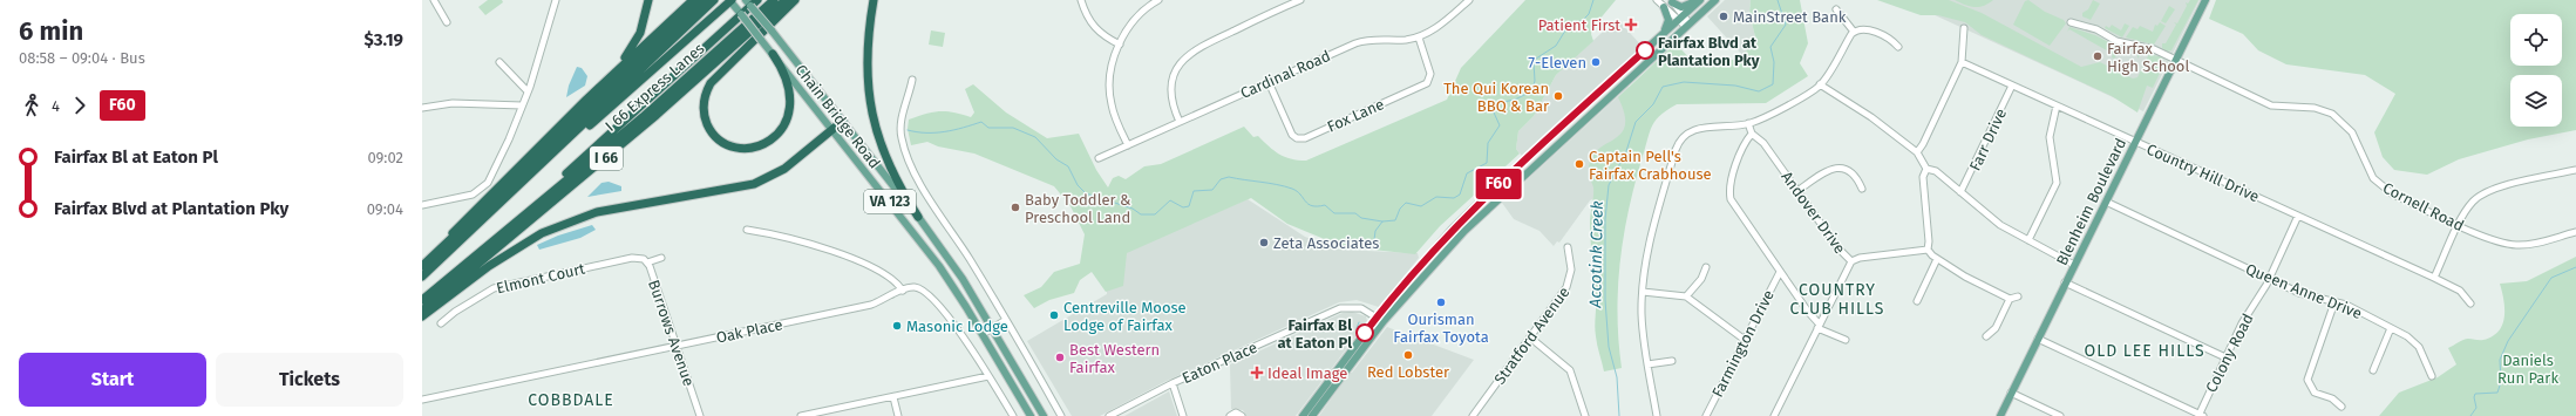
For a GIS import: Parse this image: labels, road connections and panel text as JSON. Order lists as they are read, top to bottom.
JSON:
{
  "streets": {
    "highway": ["I 66 Express Lanes", "I 66"],
    "main road": ["Chain Bridge Road", "VA 123", "Blenheim Boulevard"],
    "street": [
      "Cardinal Road",
      "Fox Lane",
      "Farr Drive",
      "Country Hill Drive",
      "Cornell Road",
      "Andover Drive",
      "Elmont Court",
      "Queen Anne Drive",
      "Oak Place",
      "Burrows Avenue",
      "Stratford Avenue",
      "Farmington Drive",
      "Colony Road",
      "Eaton Place"
    ]
  },
  "crossings": [
    ["Cardinal Road", "Fox Lane"],
    ["Farr Drive", "Country Hill Drive"],
    ["Country Hill Drive", "Blenheim Boulevard"],
    ["Country Hill Drive", "Colony Road"],
    ["Blenheim Boulevard", "Cornell Road"],
    ["Blenheim Boulevard", "Queen Anne Drive"],
    ["Elmont Court", "Burrows Avenue"],
    ["Queen Anne Drive", "Colony Road"],
    ["Oak Place", "Burrows Avenue"]
  ],
  "districts": ["COUNTRY CLUB HILLS", "OLD LEE HILLS", "COBBDALE"],
  "water": ["Accotink Creek"],
  "parks": ["Daniels Run Park"],
  "places": {
    "other": [
      "MainStreet Bank",
      "Fairfax Blvd at Plantation Pky",
      "Fairfax High School",
      "7-Eleven",
      "The Qui Korean BBQ & Bar",
      "Captain Pell's Fairfax Crabhouse",
      "Baby Toddler & Preschool Land",
      "Zeta Associates",
      "Ourisman Fairfax Toyota",
      "Centreville Moose Lodge of Fairfax",
      "Masonic Lodge",
      "Fairfax Bl at Eaton Pl",
      "Red Lobster",
      "Best Western Fairfax"
    ],
    "health": ["Patient First", "Ideal Image"]
  },
  "lines": ["bus line F60"],
  "page": {
    "heading": ["6 min", "08:58 – 09:04 · Bus", "$3.19"],
    "on_map": "F60",
    "legs": ["4", "F60"],
    "list": [
      {
        "name": "Fairfax Bl at Eaton Pl",
        "value": "09:02"
      },
      {
        "name": "Fairfax Blvd at Plantation Pky",
        "value": "09:04"
      }
    ],
    "buttons": ["Start", "Tickets"]
  }
}
